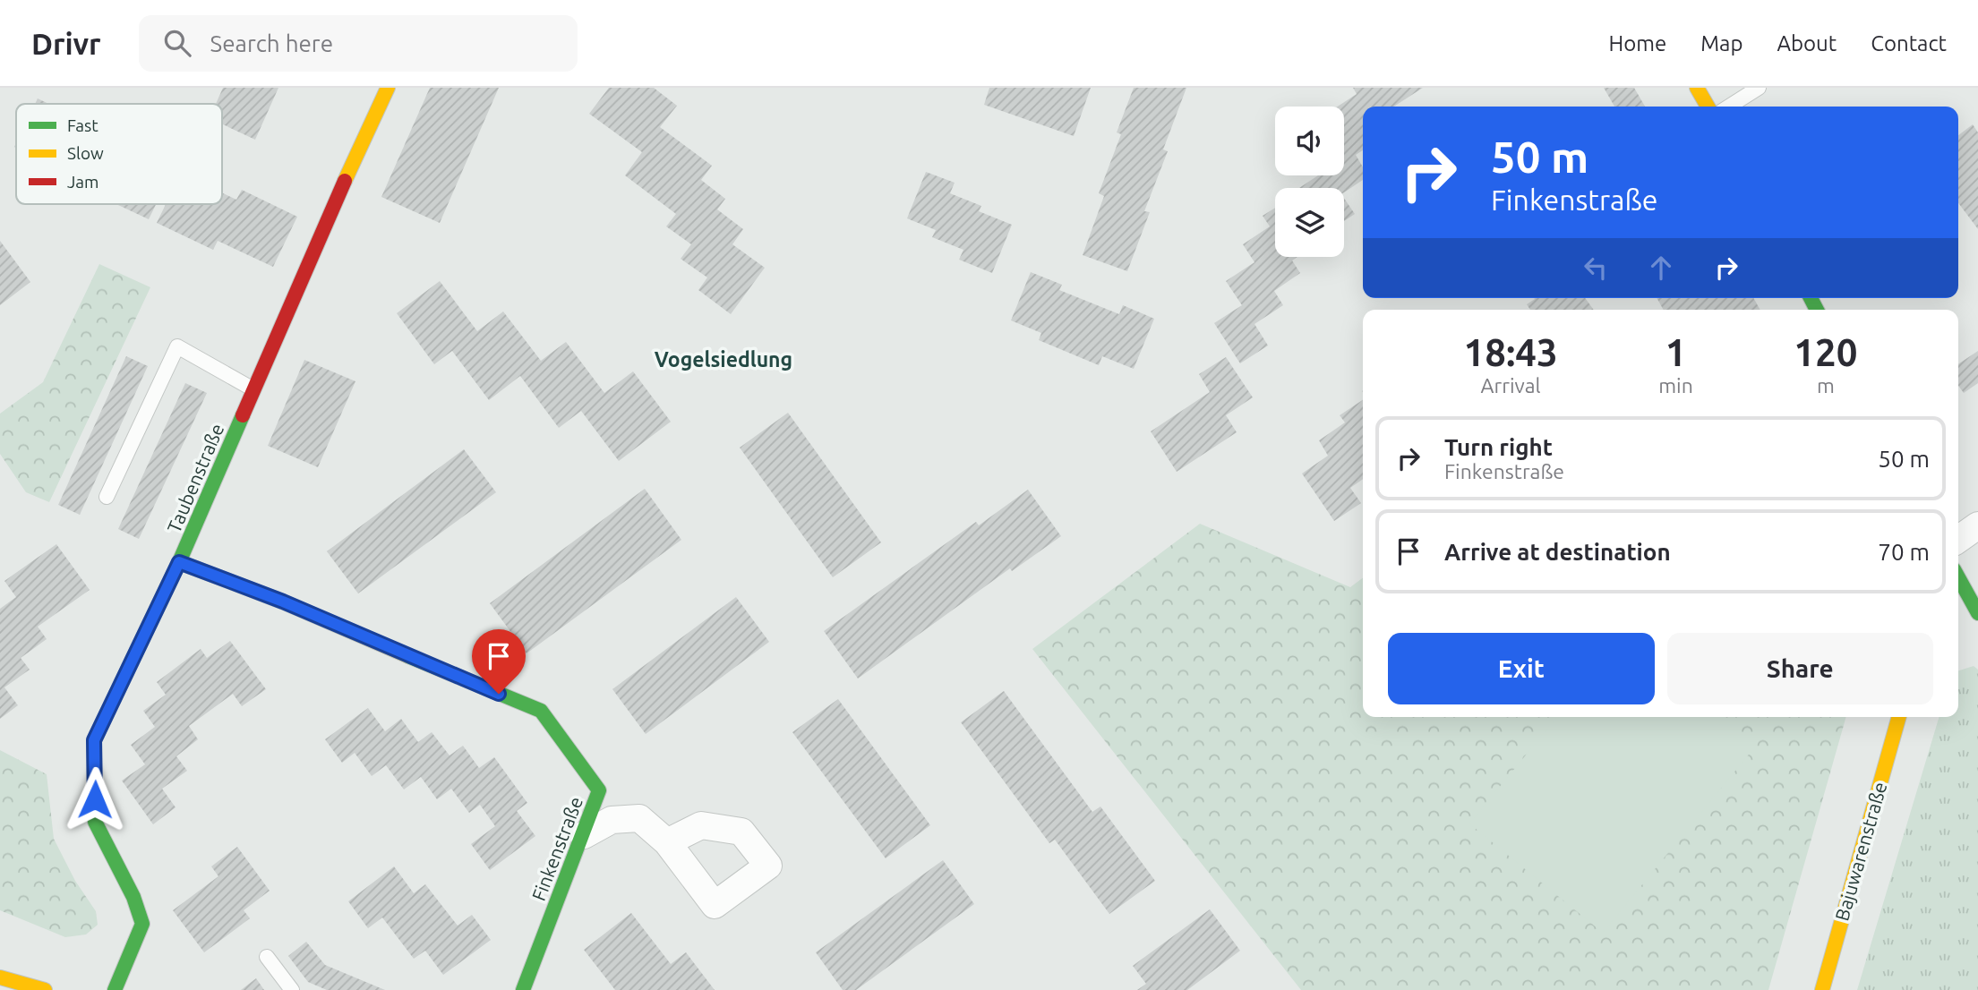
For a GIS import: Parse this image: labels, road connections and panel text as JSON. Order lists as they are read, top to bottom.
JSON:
{
  "streets": {
    "street": ["Taubenstraße", "Finkenstraße", "Bajuwarenstraße"]
  },
  "crossings": [
    ["Taubenstraße", "Finkenstraße"]
  ],
  "districts": ["Vogelsiedlung"],
  "legend": ["Fast", "Slow", "Jam"],
  "page": {
    "header": "Drivr",
    "search": "Search here",
    "nav": [
      "Home",
      "Map",
      "About",
      "Contact"
    ],
    "turn": ["50 m", "Finkenstraße"],
    "eta": [
      "18:43",
      "Arrival",
      "1",
      "min",
      "120",
      "m"
    ],
    "list": [
      {
        "name": "Turn right",
        "note": "Finkenstraße",
        "value": "50 m"
      },
      {
        "name": "Arrive at destination",
        "value": "70 m"
      }
    ],
    "buttons": ["Exit", "Share"]
  }
}
